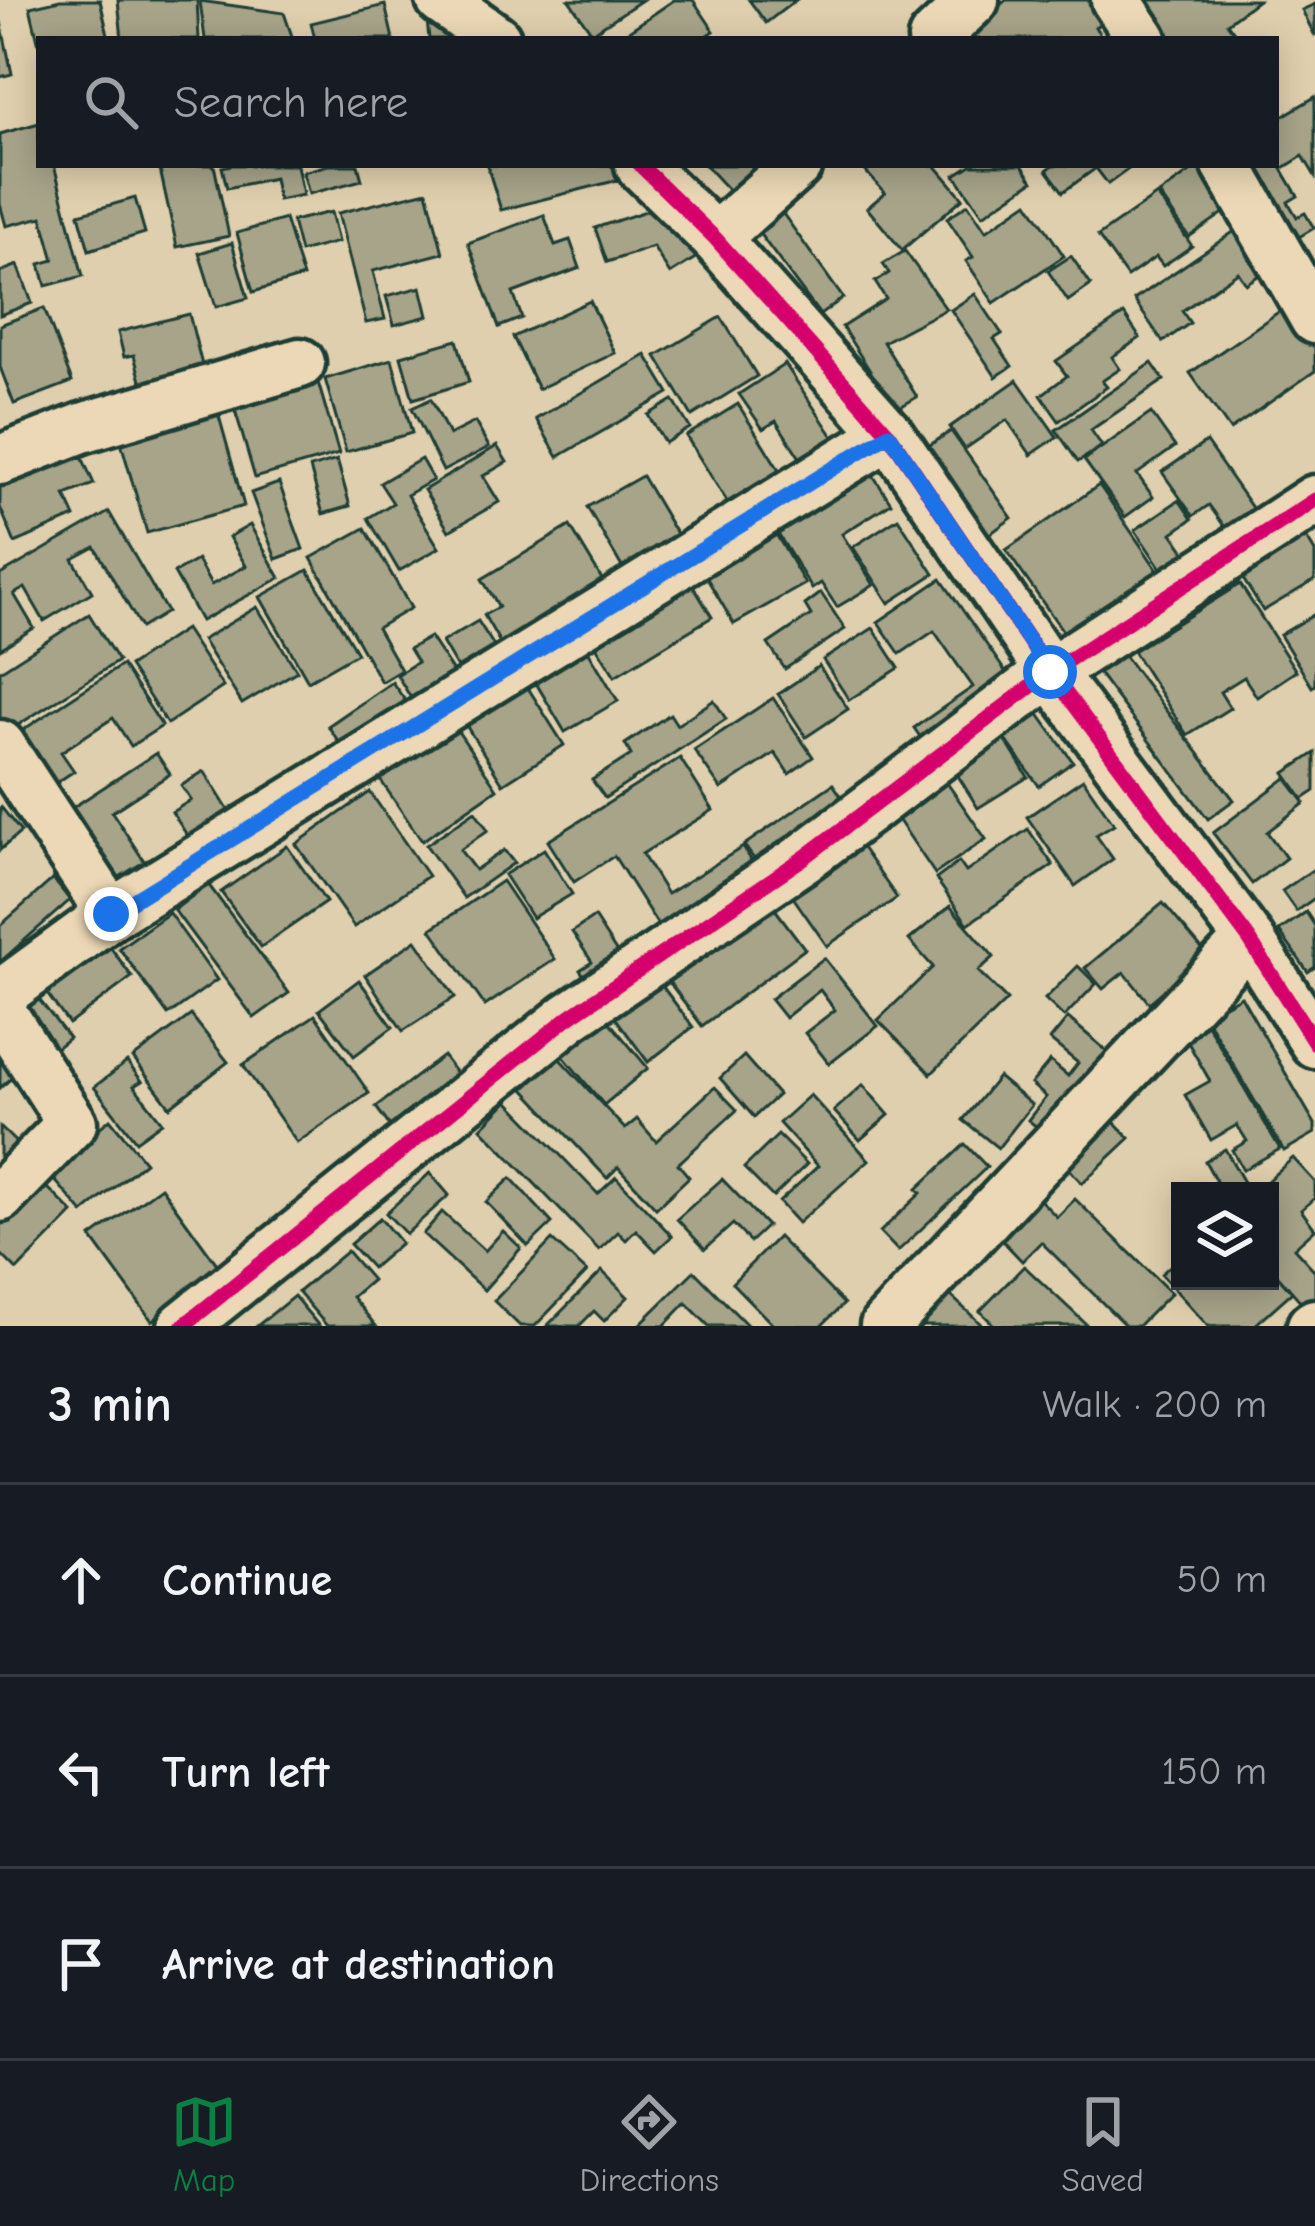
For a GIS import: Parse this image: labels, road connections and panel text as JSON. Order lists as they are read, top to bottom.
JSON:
{
  "page": {
    "search": "Search here",
    "heading": ["3 min", "Walk · 200 m"],
    "list": [
      ["Continue", "50 m"],
      ["Turn left", "150 m"],
      "Arrive at destination"
    ],
    "nav": ["Map", "Directions", "Saved"]
  }
}
